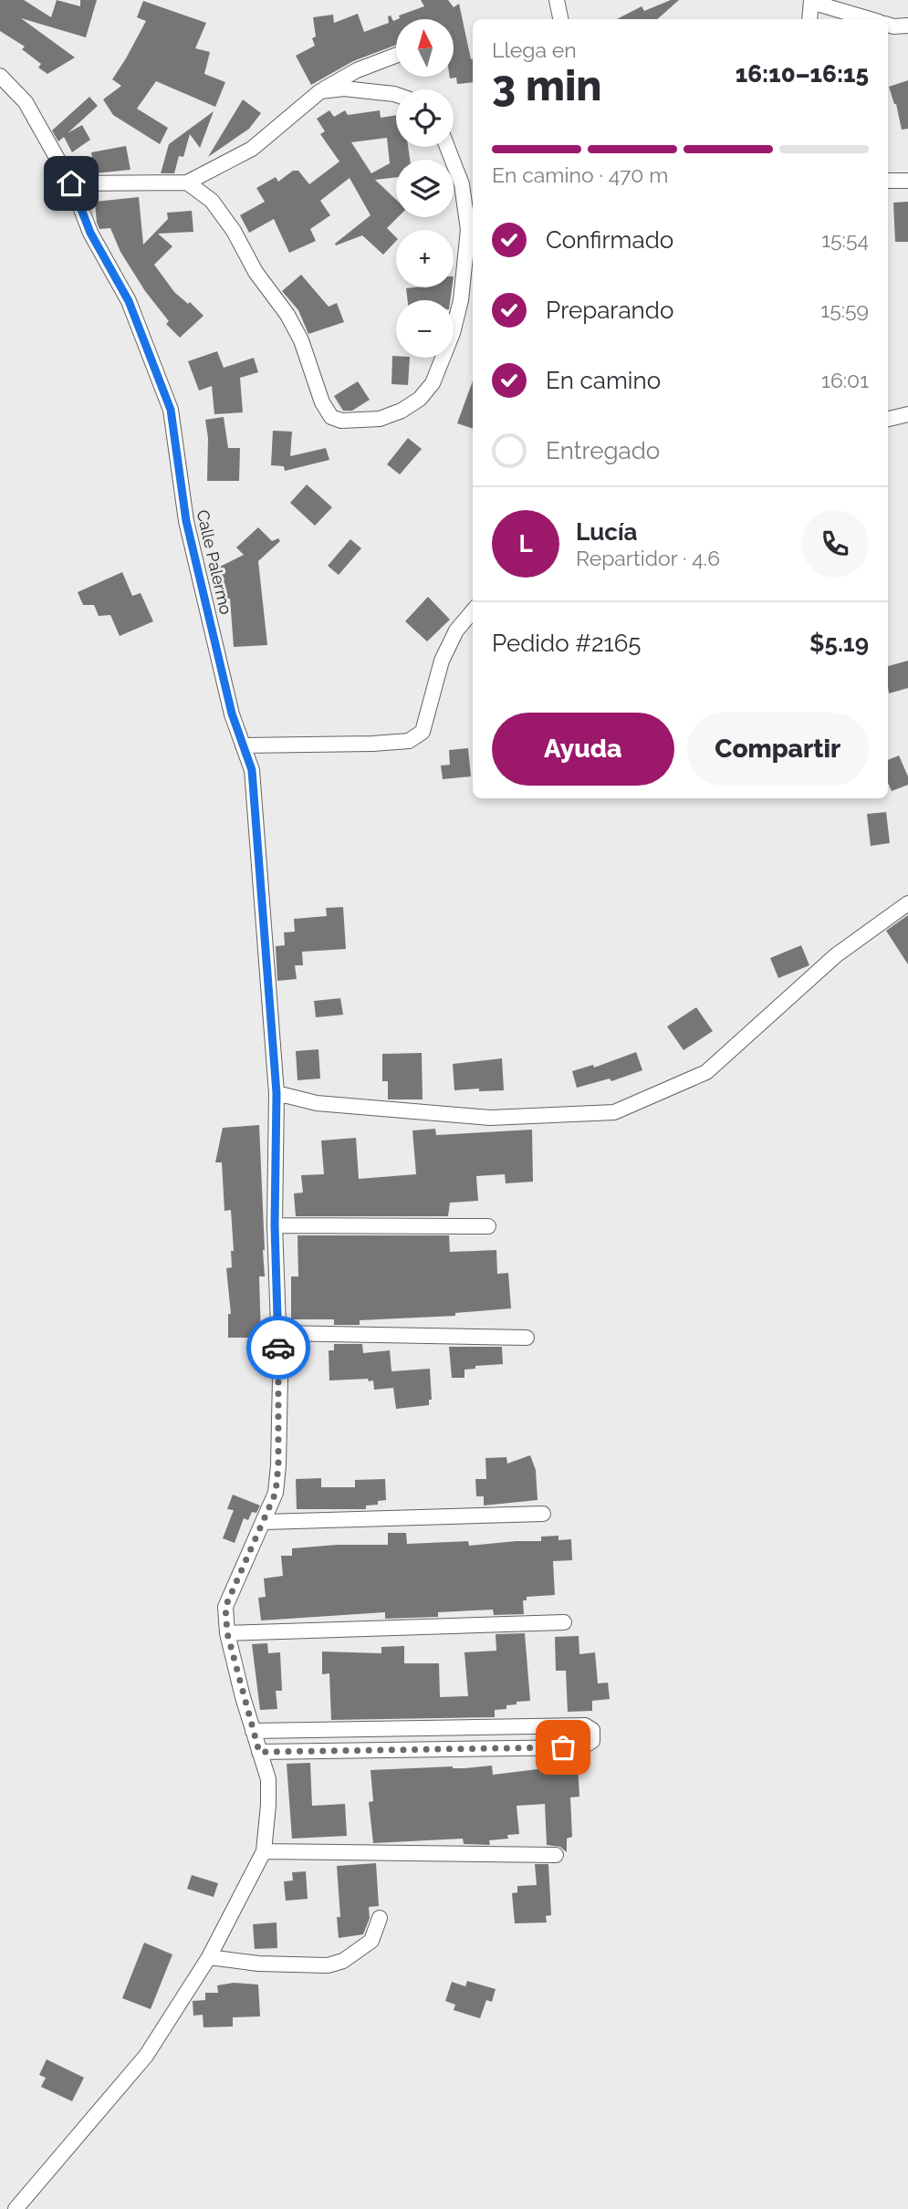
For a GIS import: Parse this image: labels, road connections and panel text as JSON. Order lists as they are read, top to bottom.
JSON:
{
  "streets": {
    "street": ["Calle Palermo"]
  },
  "north": "top",
  "page": {
    "map_buttons": ["+", "−"],
    "heading": ["3 min", "Llega en", "16:10–16:15"],
    "panel": [
      "Lucía",
      "Repartidor · 4.6",
      "Pedido #2165",
      "$5.19"
    ],
    "bar": "En camino · 470 m",
    "list": [
      ["Confirmado", "15:54"],
      ["Preparando", "15:59"],
      ["En camino", "16:01"],
      "Entregado"
    ],
    "round": "L",
    "buttons": ["Ayuda", "Compartir"]
  }
}
